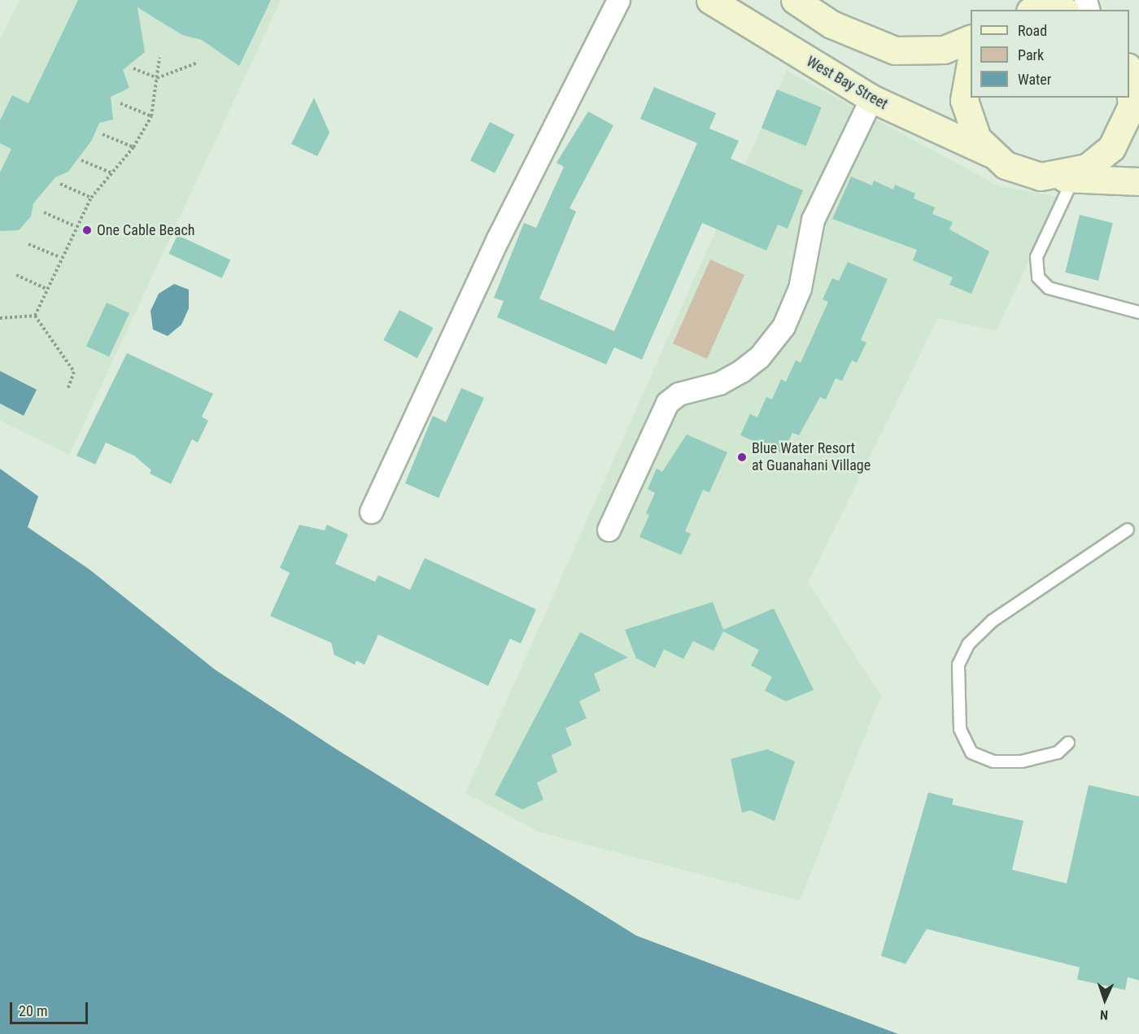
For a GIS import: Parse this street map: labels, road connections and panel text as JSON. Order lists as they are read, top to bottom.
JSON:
{
  "streets": {
    "main road": ["West Bay Street"]
  },
  "places": ["One Cable Beach", "Blue Water Resort at Guanahani Village"],
  "legend": ["Road", "Park", "Water"],
  "scale_bar": "20 m",
  "north": "bottom"
}
